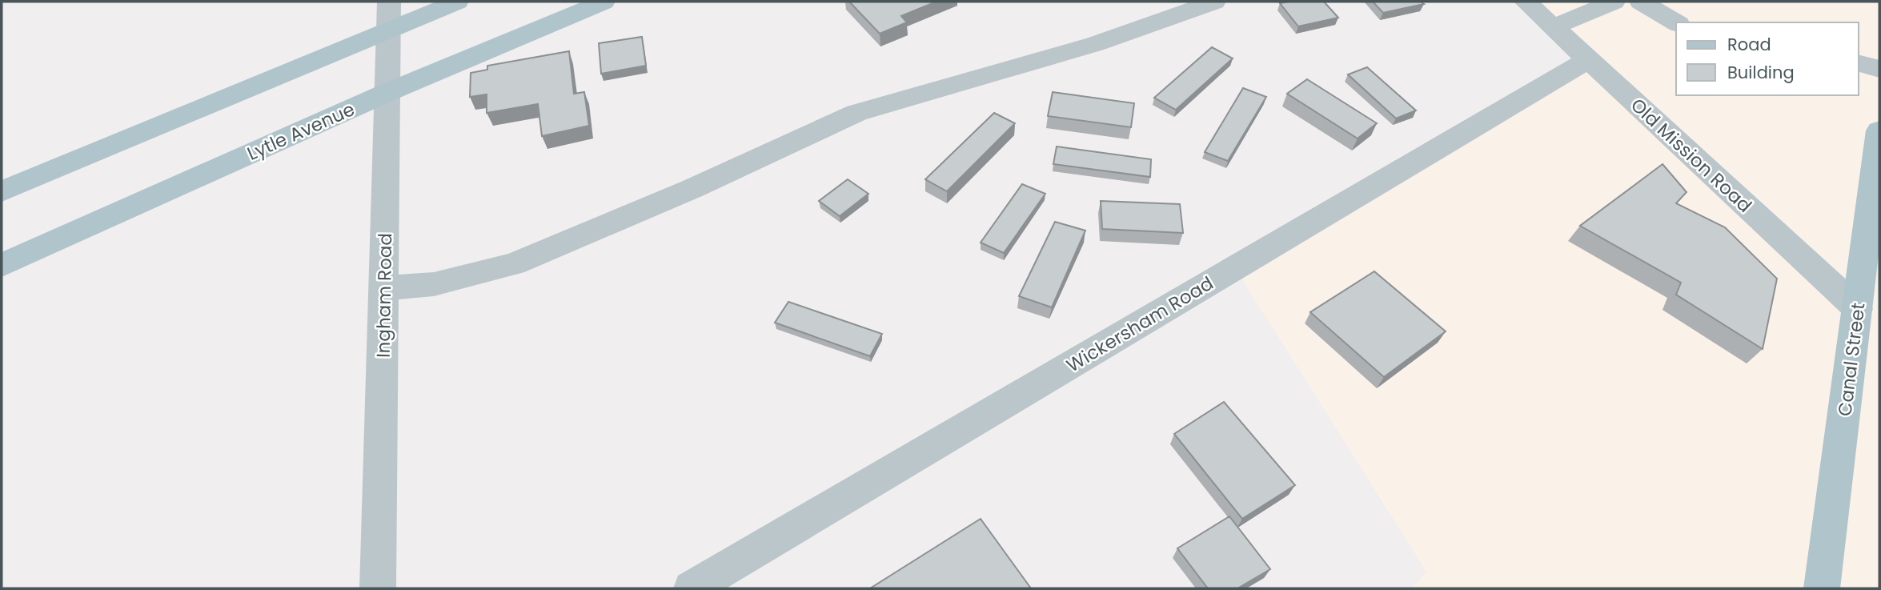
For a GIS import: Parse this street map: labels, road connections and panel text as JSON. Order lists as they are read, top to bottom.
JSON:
{
  "streets": {
    "main road": ["Lytle Avenue", "Canal Street"],
    "street": ["Old Mission Road", "Ingham Road", "Wickersham Road"]
  },
  "crossings": [
    ["Lytle Avenue", "Ingham Road"],
    ["Old Mission Road", "Wickersham Road"],
    ["Old Mission Road", "Canal Street"]
  ],
  "legend": ["Road", "Building"]
}
